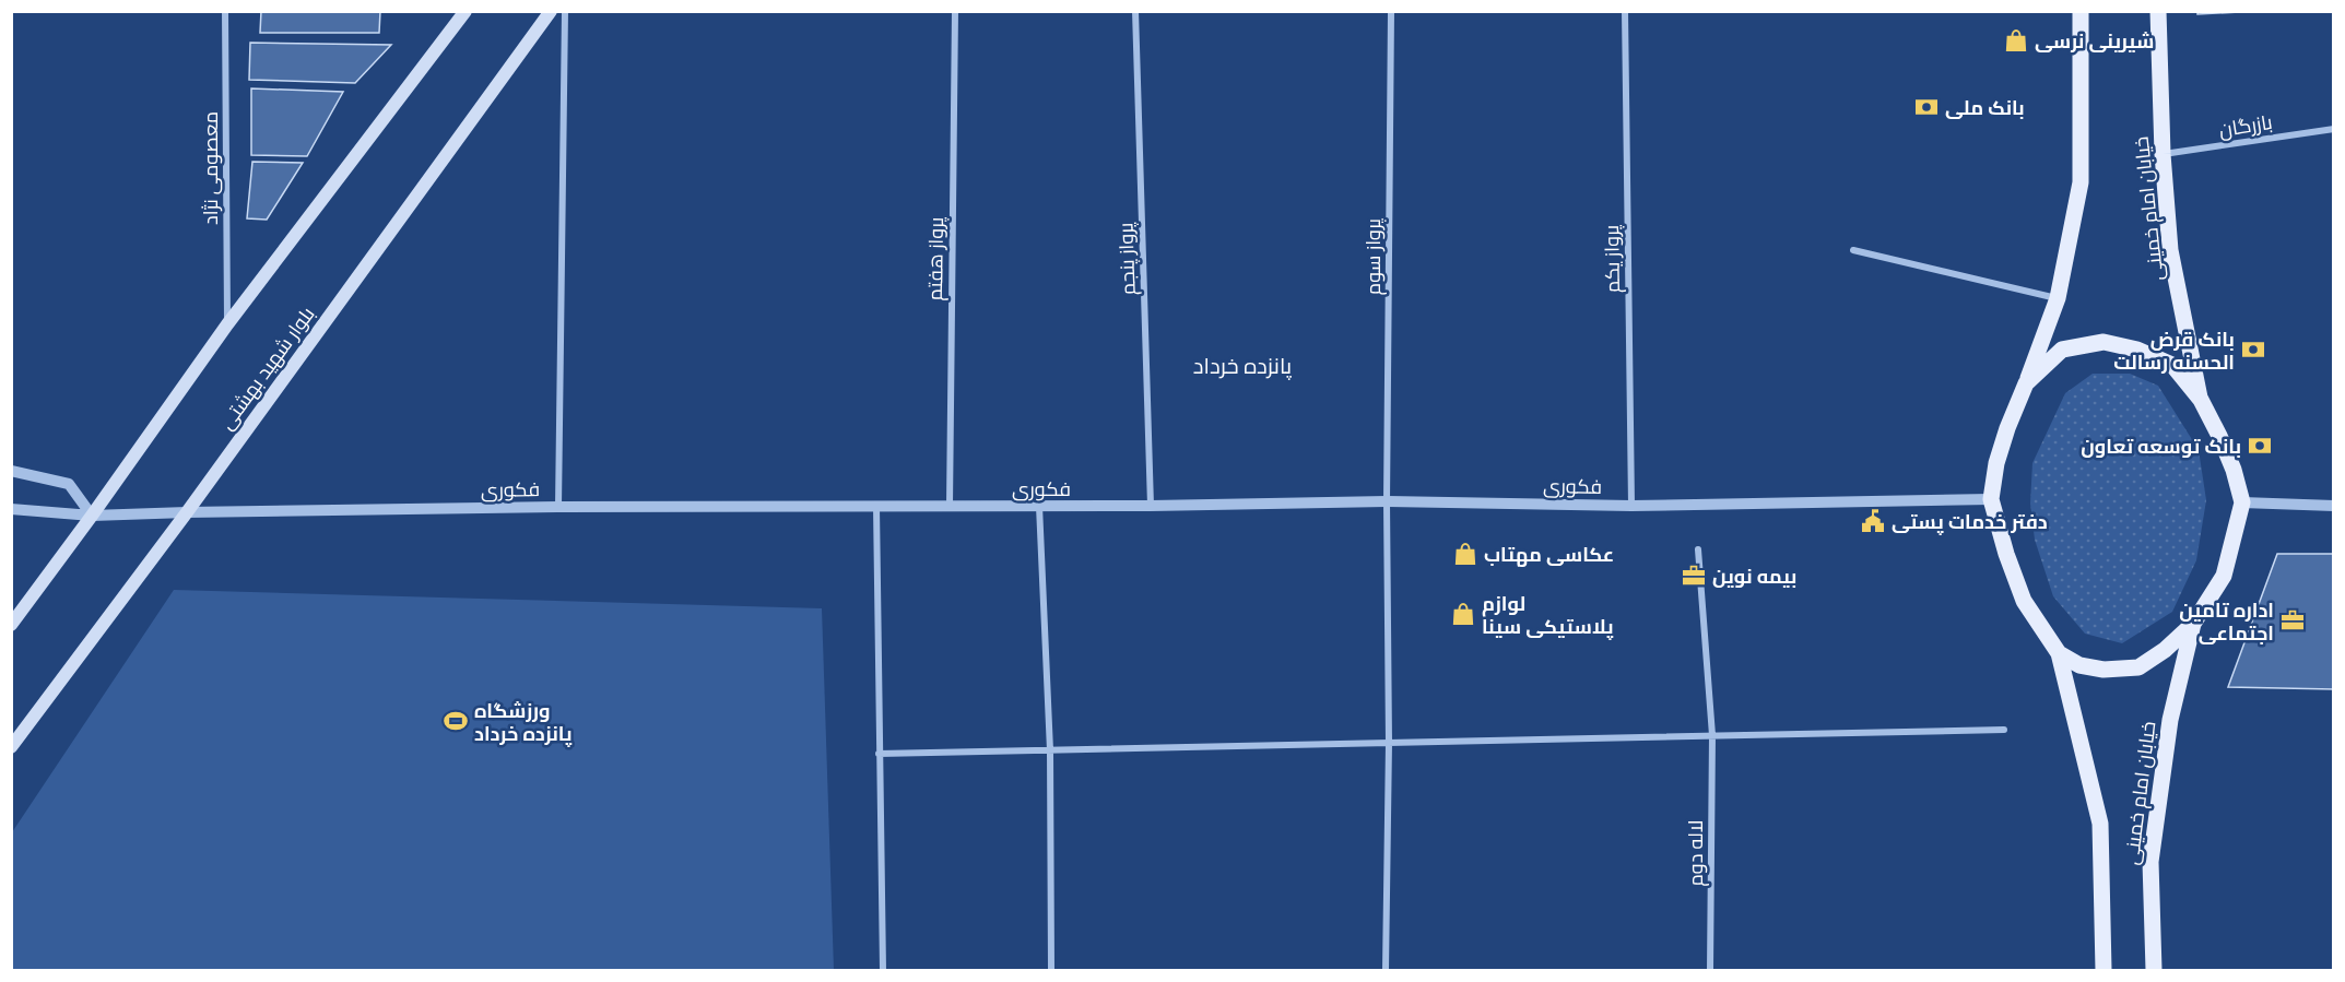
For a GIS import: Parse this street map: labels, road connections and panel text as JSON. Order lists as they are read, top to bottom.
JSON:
{
  "streets": {
    "main road": ["خیابان امام خمینی", "بلوار شهید بهشتی"],
    "street": [
      "بازرگان",
      "معصومی نژاد",
      "پرواز سوم",
      "پرواز هفتم",
      "پرواز پنجم",
      "پرواز یکم",
      "فکوری",
      "لاله دوم"
    ]
  },
  "crossings": [
    ["بازرگان", "خیابان امام خمینی"],
    ["پرواز سوم", "فکوری"],
    ["پرواز هفتم", "فکوری"],
    ["پرواز پنجم", "فکوری"],
    ["پرواز یکم", "فکوری"],
    ["بلوار شهید بهشتی", "فکوری"]
  ],
  "districts": ["پانزده خرداد"],
  "places": {
    "shop": ["شیرینی نرسی", "عکاسی مهتاب", "لوازم پلاستیکی سینا"],
    "bank": ["بانک ملی", "بانک قرض الحسنه رسالت", "بانک توسعه تعاون"],
    "public building": ["دفتر خدمات پستی"],
    "office": ["بیمه نوین", "اداره تامین اجتماعی"],
    "sports": ["ورزشگاه پانزده خرداد"]
  }
}
